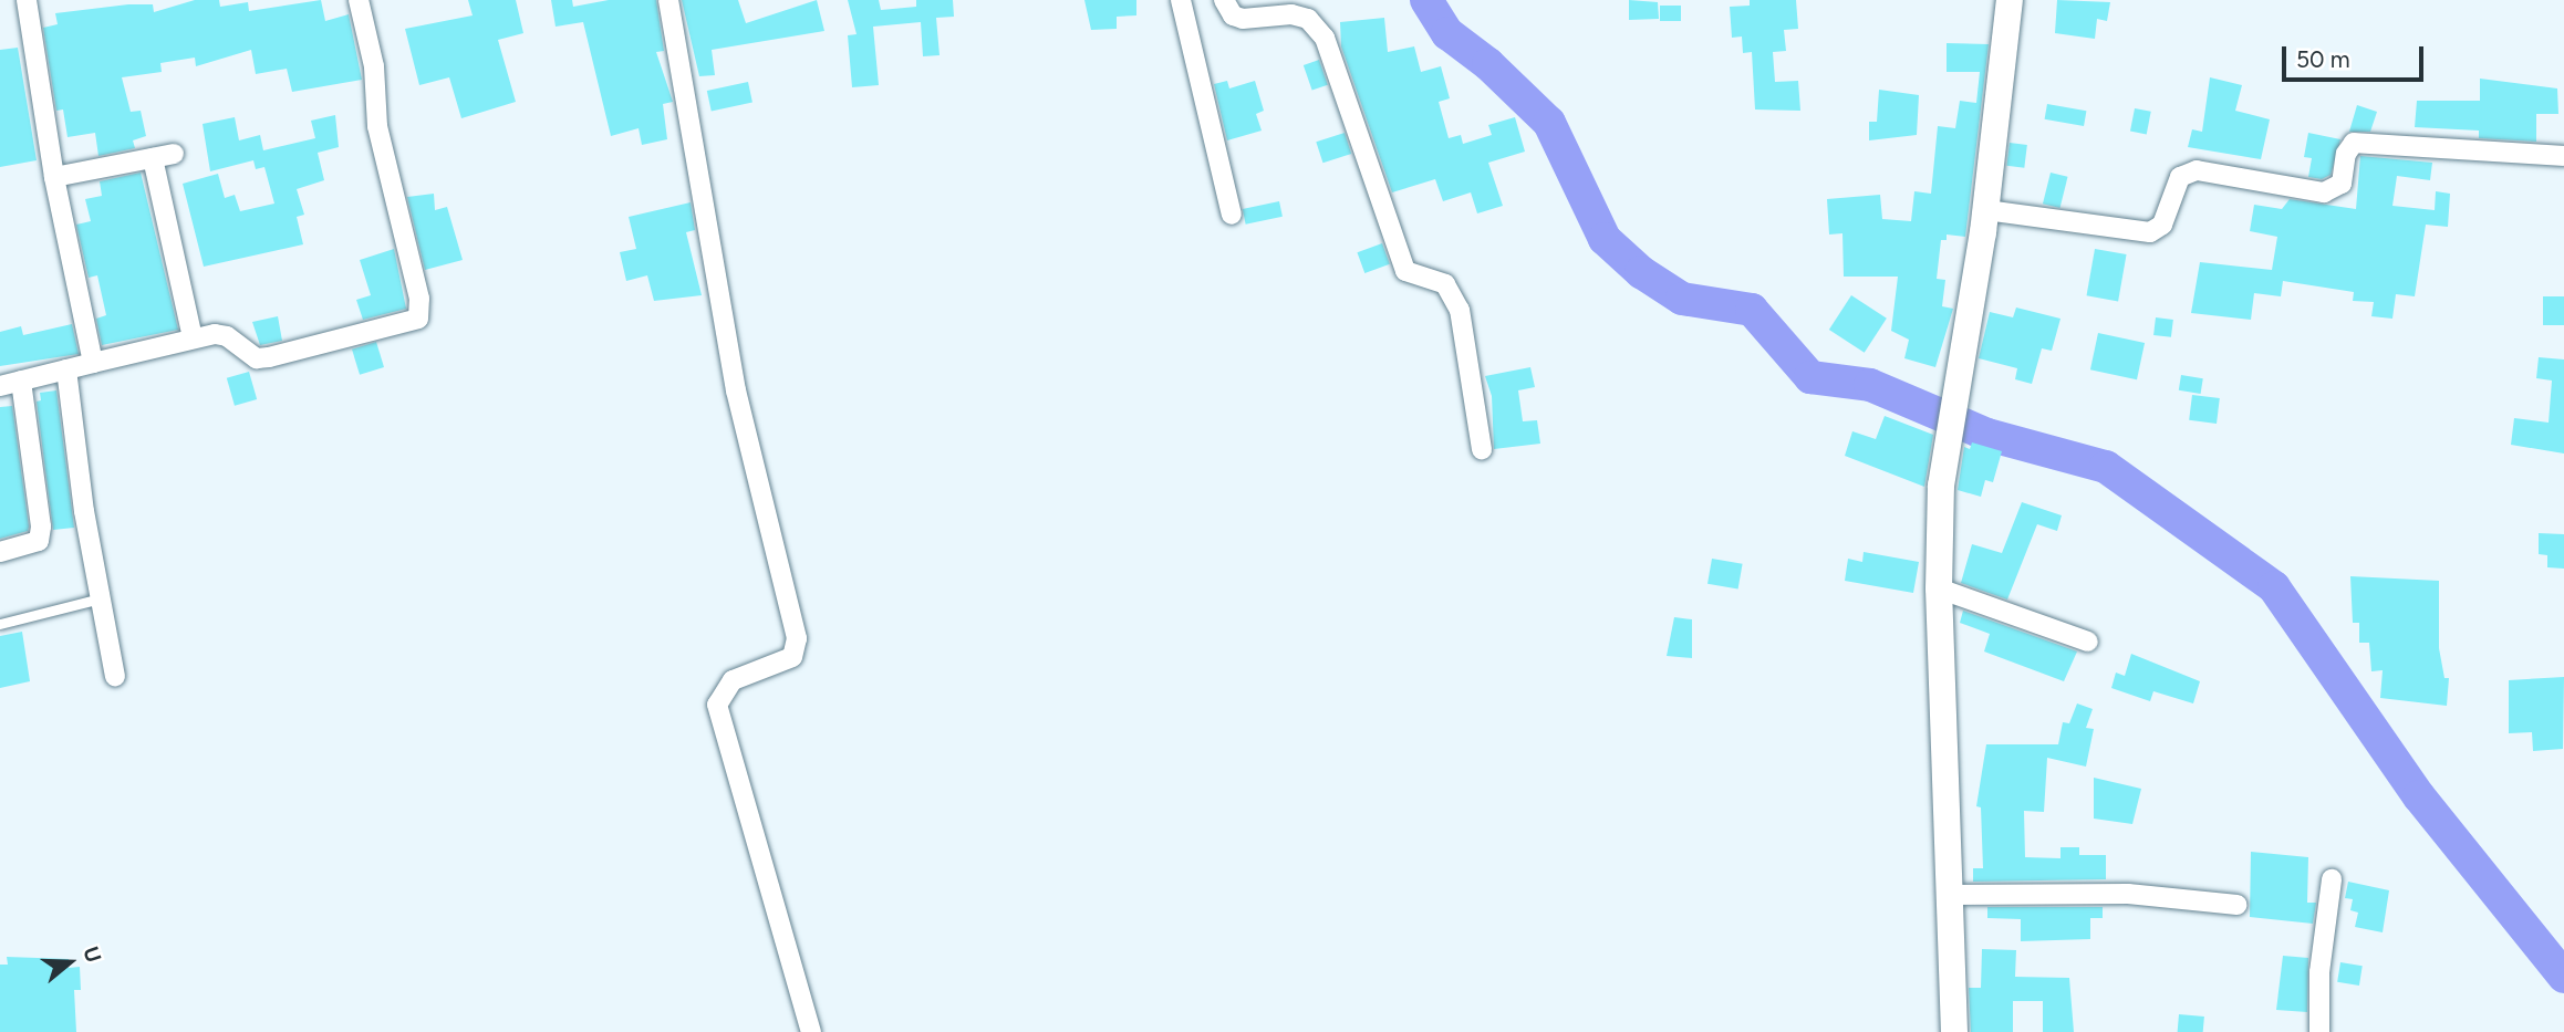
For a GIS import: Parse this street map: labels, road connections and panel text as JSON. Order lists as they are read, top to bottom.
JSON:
{
  "scale_bar": "50 m",
  "north": "right"
}
